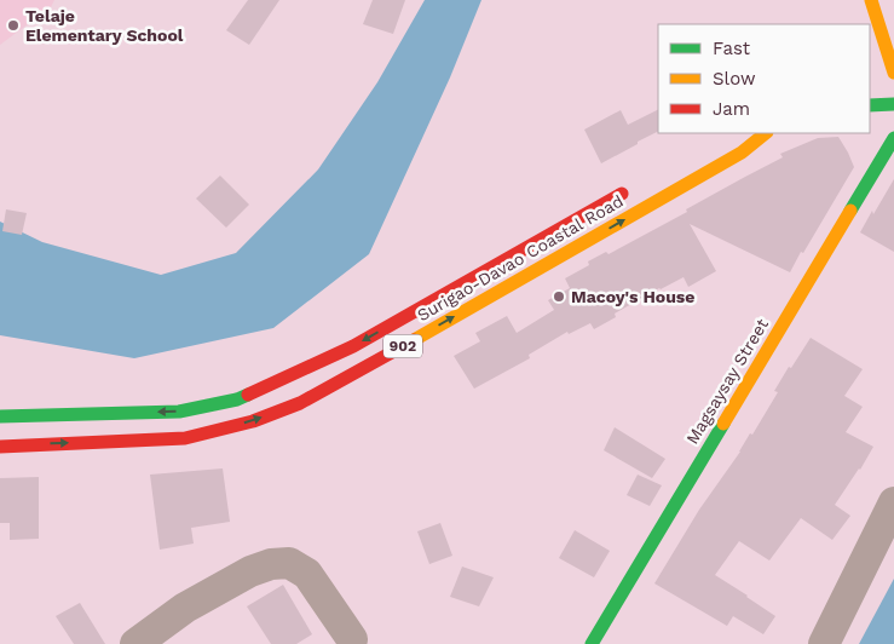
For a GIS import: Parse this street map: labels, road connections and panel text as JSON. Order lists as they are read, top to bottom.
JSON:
{
  "streets": {
    "main road": ["Surigao-Davao Coastal Road", "902", "Magsaysay Street"]
  },
  "places": ["Telaje Elementary School", "Macoy's House"],
  "legend": ["Fast", "Slow", "Jam"]
}
